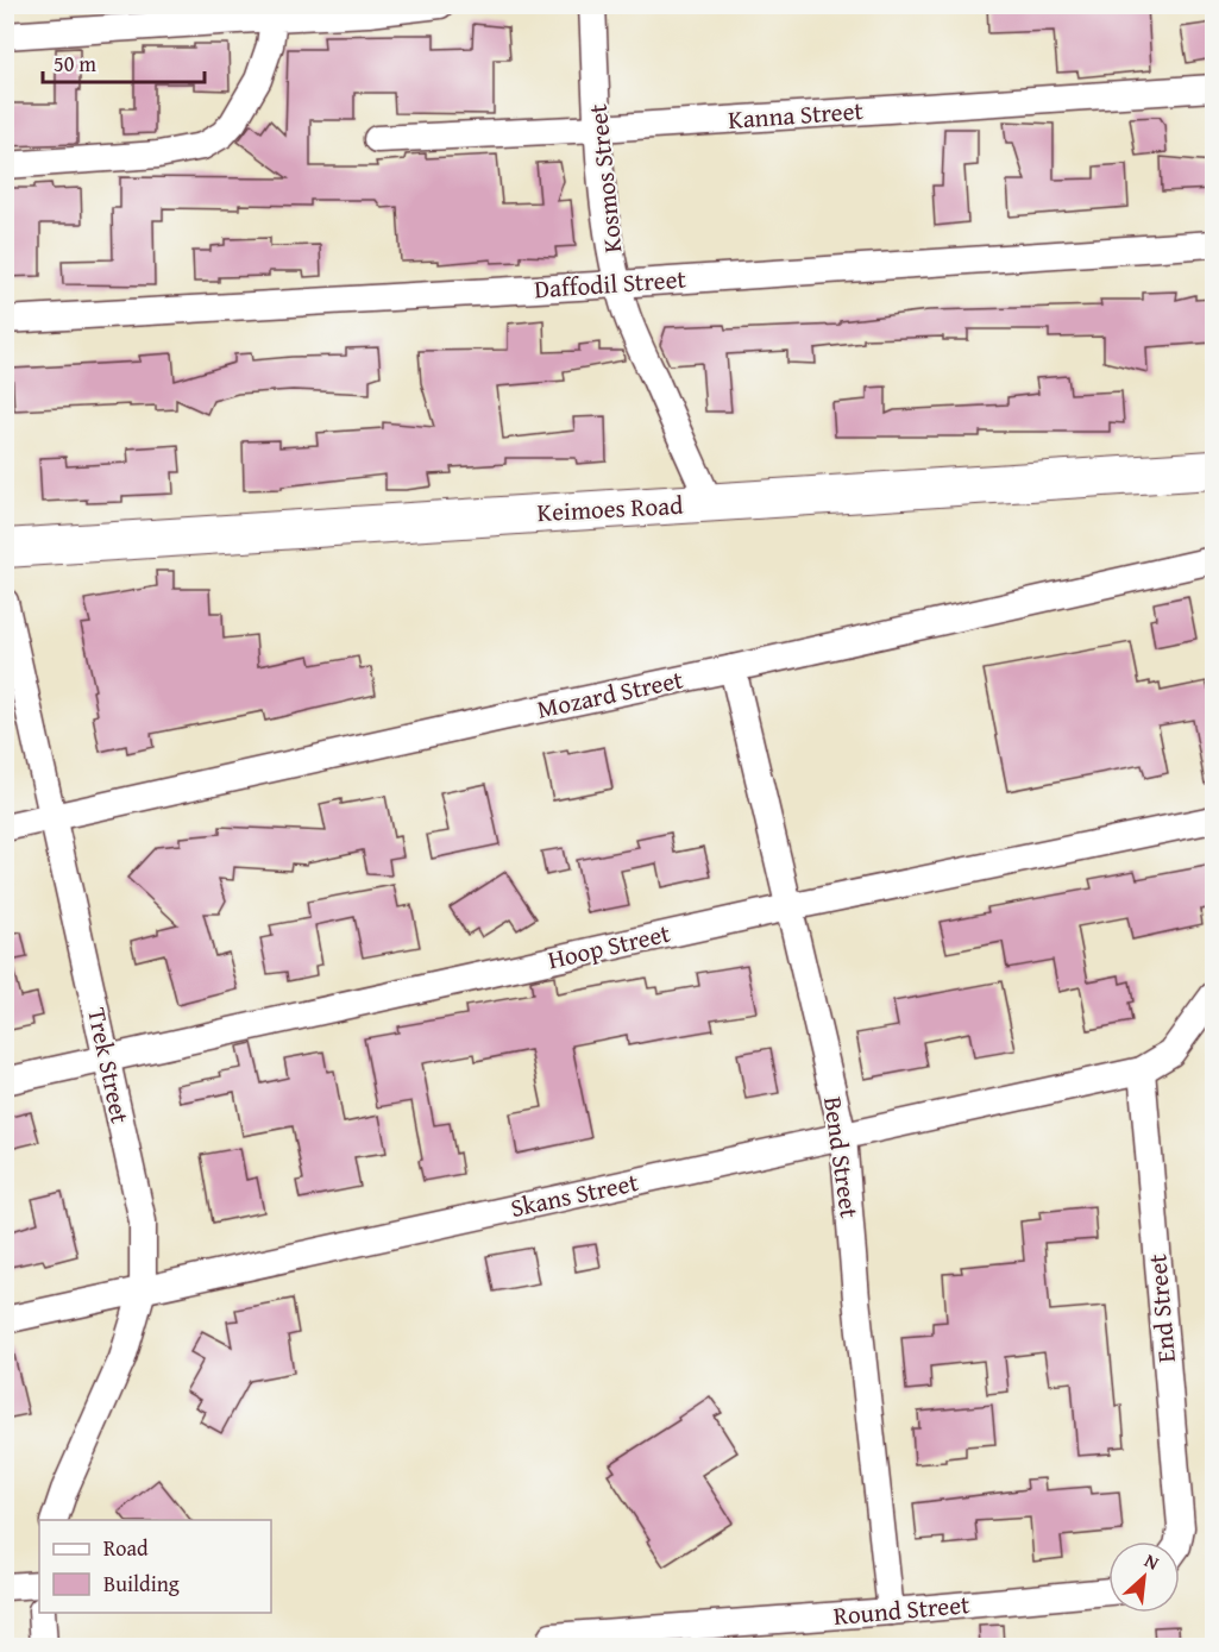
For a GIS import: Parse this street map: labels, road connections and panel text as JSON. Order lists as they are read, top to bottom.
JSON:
{
  "streets": {
    "street": [
      "Kanna Street",
      "Kosmos Street",
      "Daffodil Street",
      "Keimoes Road",
      "Mozard Street",
      "Hoop Street",
      "Trek Street",
      "Bend Street",
      "Skans Street",
      "End Street",
      "Round Street"
    ]
  },
  "crossings": [
    ["Kanna Street", "Kosmos Street"],
    ["Kosmos Street", "Daffodil Street"],
    ["Kosmos Street", "Keimoes Road"],
    ["Mozard Street", "Trek Street"],
    ["Mozard Street", "Bend Street"],
    ["Hoop Street", "Trek Street"],
    ["Hoop Street", "Bend Street"],
    ["Trek Street", "Skans Street"],
    ["Bend Street", "Skans Street"],
    ["Bend Street", "Round Street"],
    ["Skans Street", "End Street"]
  ],
  "legend": ["Road", "Building"],
  "scale_bar": "50 m",
  "north": "top right"
}
